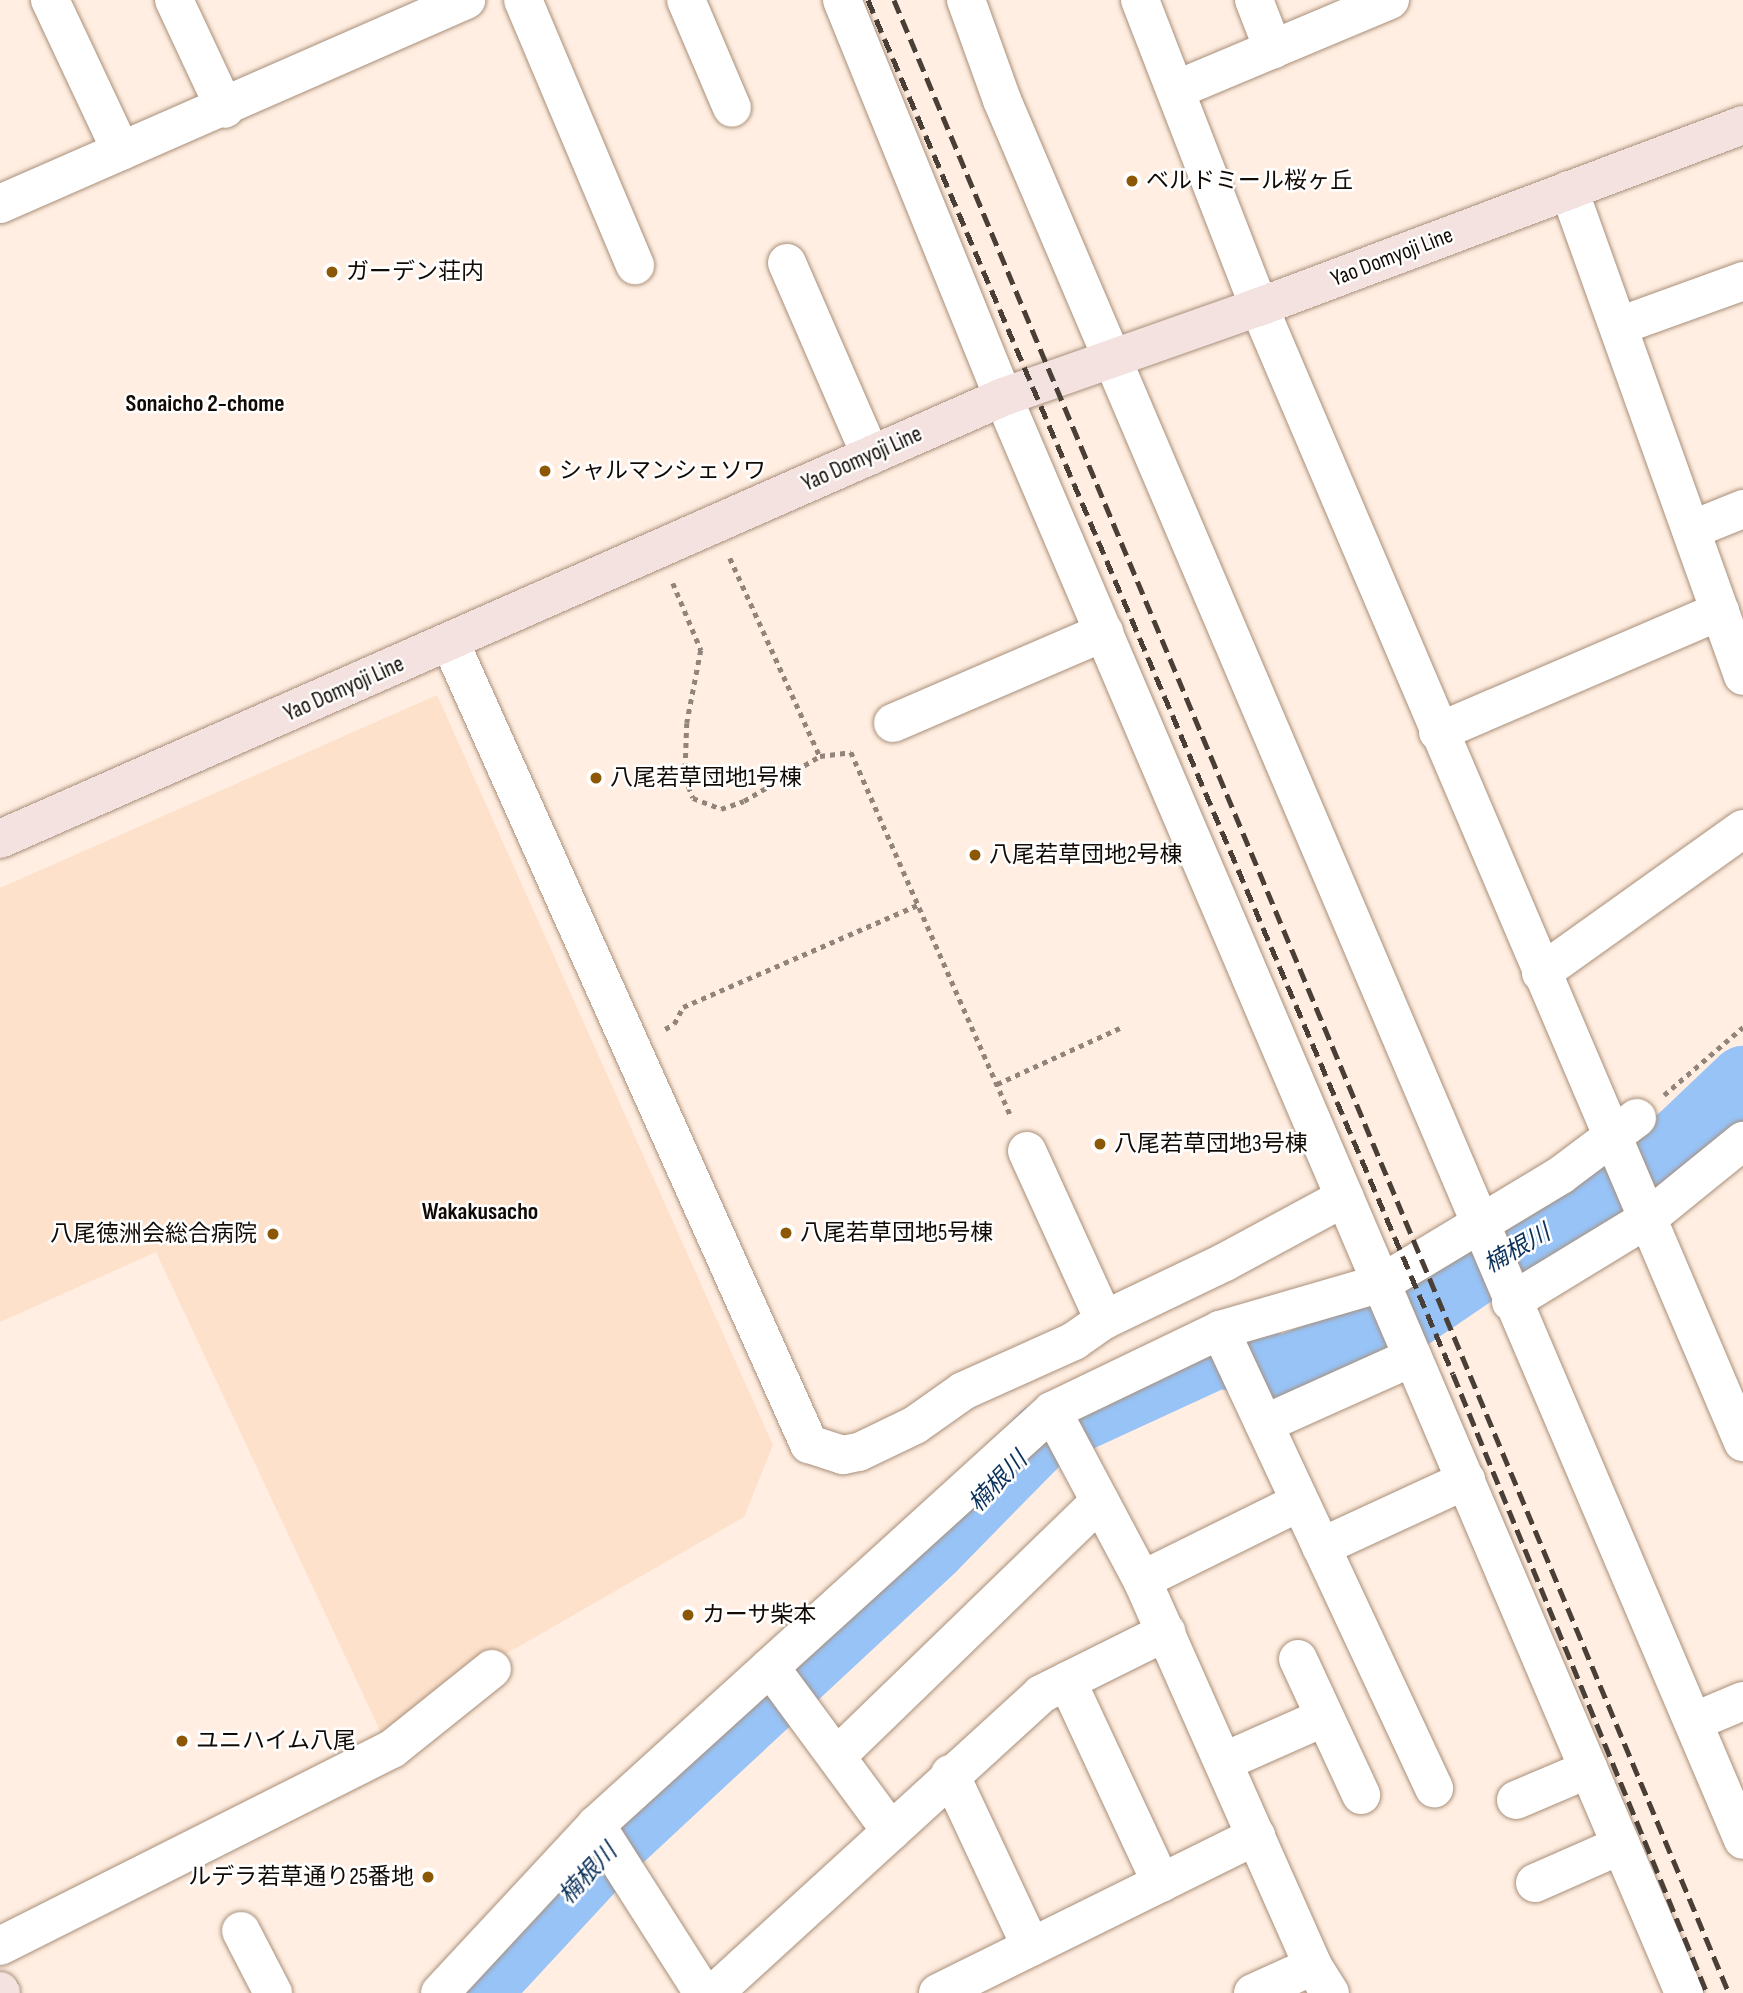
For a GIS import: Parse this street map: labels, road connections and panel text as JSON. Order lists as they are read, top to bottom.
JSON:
{
  "streets": {
    "main road": ["Yao Domyoji Line"]
  },
  "districts": ["Sonaicho 2-chome", "Wakakusacho"],
  "water": ["楠根川"],
  "places": [
    "ベルドミール桜ヶ丘",
    "ガーデン荘内",
    "シャルマンシェソワ",
    "八尾若草団地1号棟",
    "八尾若草団地2号棟",
    "八尾若草団地3号棟",
    "八尾若草団地5号棟",
    "八尾徳洲会総合病院",
    "カーサ柴本",
    "ユニハイム八尾",
    "ルデラ若草通り25番地"
  ]
}
